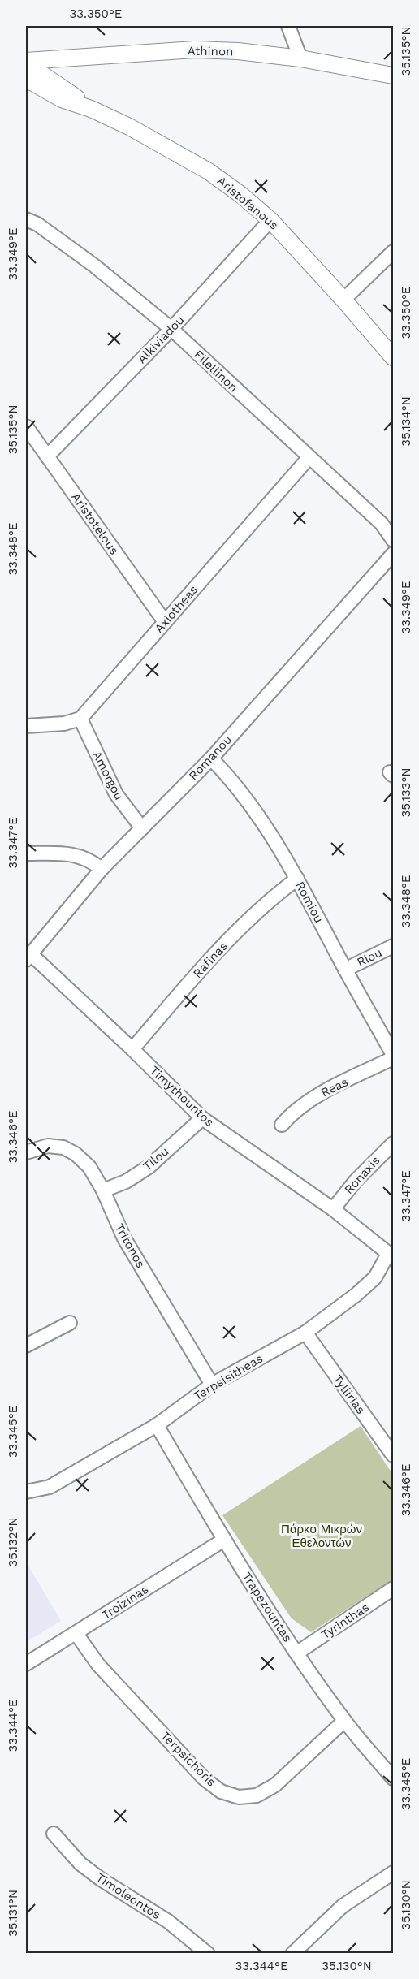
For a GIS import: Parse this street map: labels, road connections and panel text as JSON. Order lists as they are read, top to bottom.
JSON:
{
  "streets": {
    "street": [
      "Athinon",
      "Aristofanous",
      "Alkiviadou",
      "Filellinon",
      "Aristotelous",
      "Axiotheas",
      "Romanou",
      "Amorgou",
      "Romiou",
      "Riou",
      "Rafinas",
      "Reas",
      "Timythountos",
      "Tilou",
      "Ronaxis",
      "Tritonos",
      "Terpsisitheas",
      "Tyllirias",
      "Troizinas",
      "Trapezountas",
      "Tyrinthas",
      "Terpsichoris",
      "Timoleontos"
    ]
  },
  "crossings": [
    ["Athinon", "Aristofanous"],
    ["Aristofanous", "Alkiviadou"],
    ["Alkiviadou", "Filellinon"],
    ["Alkiviadou", "Aristotelous"],
    ["Filellinon", "Axiotheas"],
    ["Aristotelous", "Axiotheas"],
    ["Axiotheas", "Amorgou"],
    ["Romanou", "Amorgou"],
    ["Romanou", "Romiou"],
    ["Romanou", "Timythountos"],
    ["Romiou", "Riou"],
    ["Romiou", "Rafinas"],
    ["Romiou", "Reas"],
    ["Rafinas", "Timythountos"],
    ["Timythountos", "Tilou"],
    ["Timythountos", "Ronaxis"],
    ["Timythountos", "Terpsisitheas"],
    ["Tilou", "Tritonos"],
    ["Tritonos", "Terpsisitheas"],
    ["Terpsisitheas", "Tyllirias"],
    ["Terpsisitheas", "Trapezountas"],
    ["Troizinas", "Trapezountas"],
    ["Troizinas", "Terpsichoris"],
    ["Trapezountas", "Tyrinthas"],
    ["Trapezountas", "Terpsichoris"]
  ],
  "parks": ["Πάρκο Μικρών Εθελοντών"],
  "coordinates": [
    "33.350°E",
    "35.135°N",
    "33.349°E",
    "35.134°N",
    "33.348°E",
    "35.133°N",
    "33.347°E",
    "33.346°E",
    "33.345°E",
    "35.132°N",
    "33.344°E",
    "35.130°N",
    "35.131°N"
  ]
}
